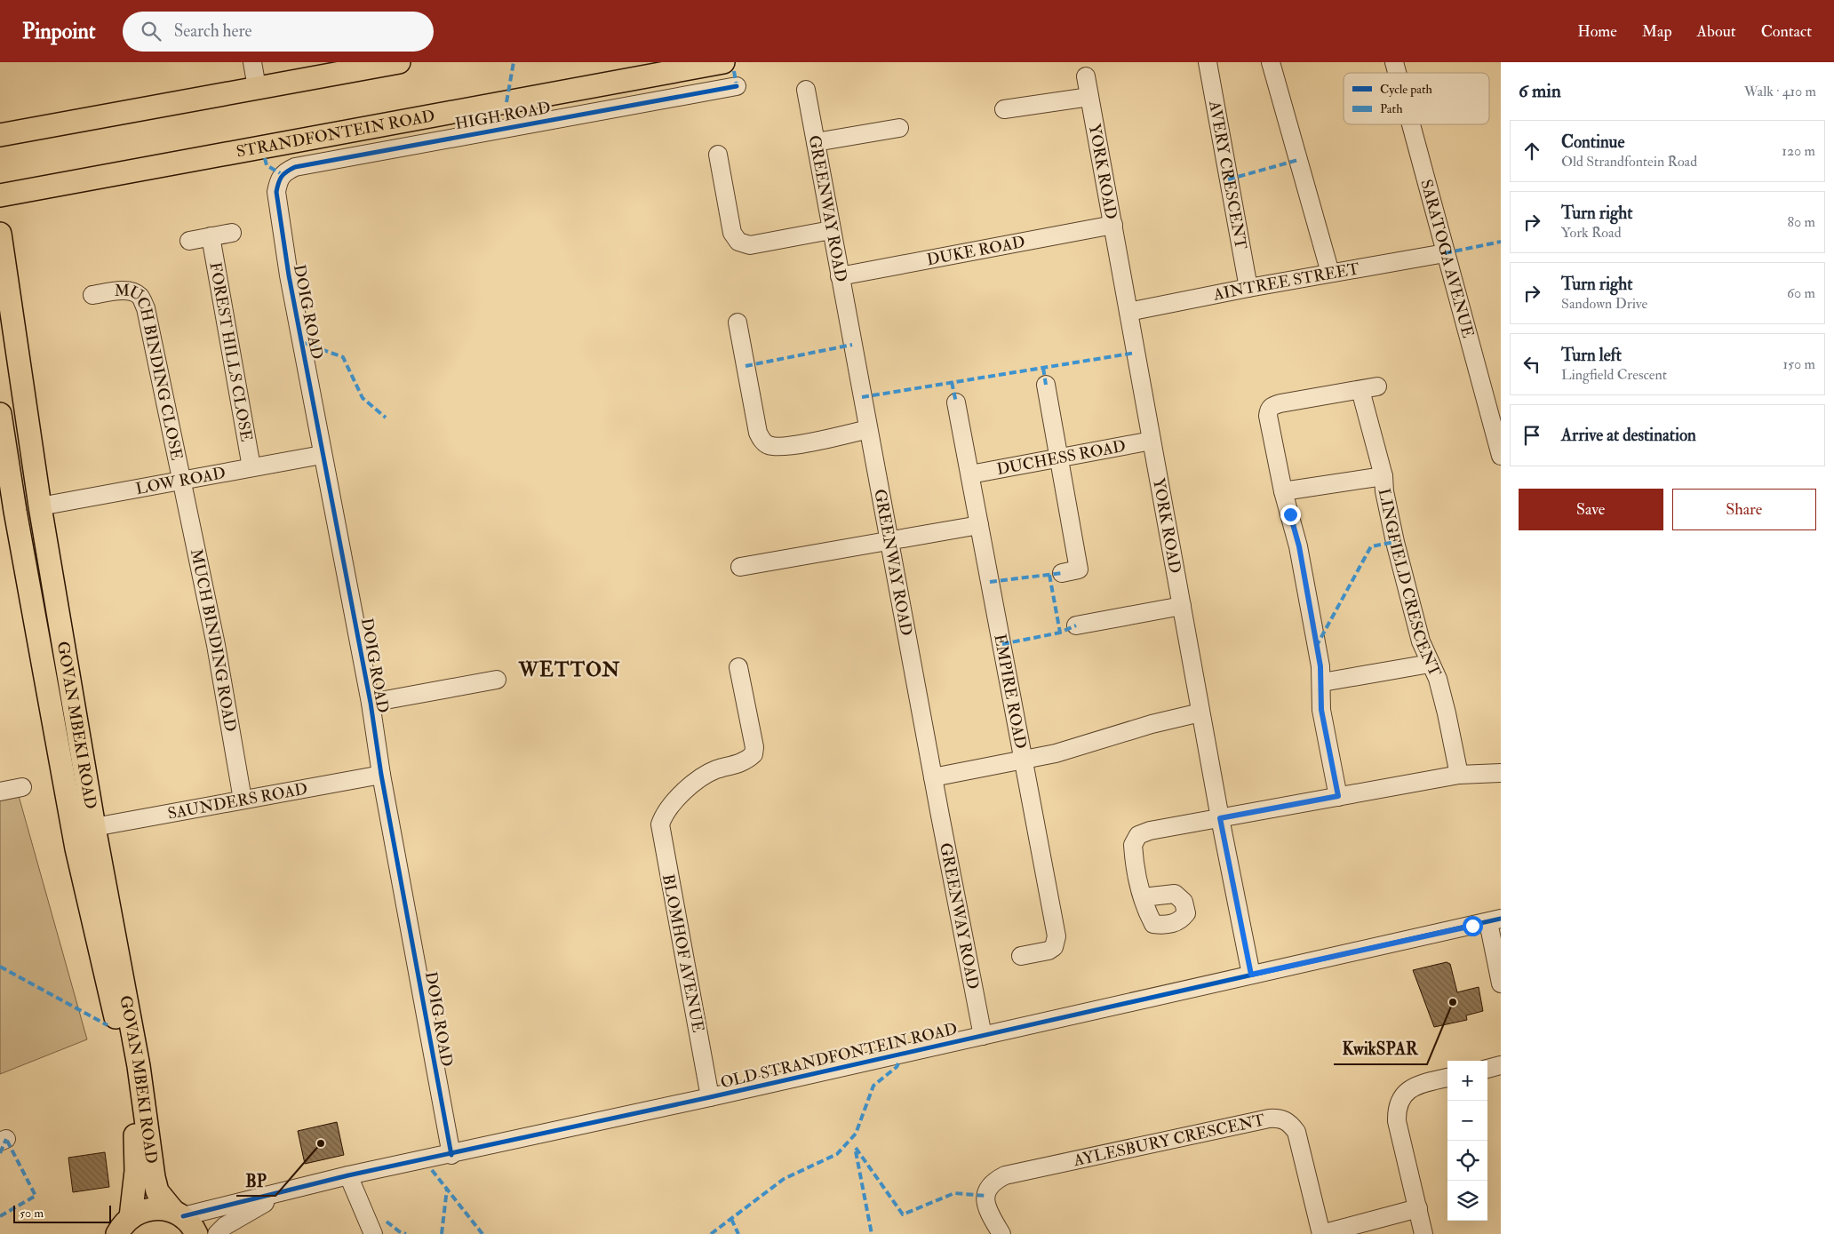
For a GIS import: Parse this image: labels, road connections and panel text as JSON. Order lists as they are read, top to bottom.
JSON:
{
  "streets": {
    "main road": ["STRANDFONTEIN ROAD", "GOVAN MBEKI ROAD"],
    "street": [
      "HIGH ROAD",
      "YORK ROAD",
      "AVERY CRESCENT",
      "GREENWAY ROAD",
      "DUKE ROAD",
      "SARATOGA AVENUE",
      "AINTREE STREET",
      "DOIG ROAD",
      "FOREST HILLS CLOSE",
      "MUCH BINDING CLOSE",
      "DUCHESS ROAD",
      "LOW ROAD",
      "LINGFIELD CRESCENT",
      "MUCH BINDING ROAD",
      "EMPIRE ROAD",
      "SAUNDERS ROAD",
      "BLOMHOF AVENUE",
      "OLD STRANDFONTEIN ROAD",
      "AYLESBURY CRESCENT"
    ]
  },
  "crossings": [
    ["HIGH ROAD", "DOIG ROAD"],
    ["YORK ROAD", "DUKE ROAD"],
    ["YORK ROAD", "AINTREE STREET"],
    ["YORK ROAD", "DUCHESS ROAD"],
    ["YORK ROAD", "OLD STRANDFONTEIN ROAD"],
    ["AVERY CRESCENT", "AINTREE STREET"],
    ["GREENWAY ROAD", "DUKE ROAD"],
    ["GREENWAY ROAD", "OLD STRANDFONTEIN ROAD"],
    ["SARATOGA AVENUE", "AINTREE STREET"],
    ["DOIG ROAD", "LOW ROAD"],
    ["DOIG ROAD", "SAUNDERS ROAD"],
    ["DOIG ROAD", "OLD STRANDFONTEIN ROAD"],
    ["FOREST HILLS CLOSE", "LOW ROAD"],
    ["MUCH BINDING CLOSE", "LOW ROAD"],
    ["MUCH BINDING CLOSE", "MUCH BINDING ROAD"],
    ["DUCHESS ROAD", "EMPIRE ROAD"],
    ["LOW ROAD", "MUCH BINDING ROAD"],
    ["LOW ROAD", "GOVAN MBEKI ROAD"],
    ["MUCH BINDING ROAD", "SAUNDERS ROAD"],
    ["GOVAN MBEKI ROAD", "SAUNDERS ROAD"],
    ["GOVAN MBEKI ROAD", "OLD STRANDFONTEIN ROAD"],
    ["BLOMHOF AVENUE", "OLD STRANDFONTEIN ROAD"]
  ],
  "districts": ["WETTON"],
  "places": ["KwikSPAR", "BP"],
  "legend": ["Cycle path", "Path"],
  "scale_bar": "50 m",
  "page": {
    "header": "Pinpoint",
    "search": "Search here",
    "nav": [
      "Home",
      "Map",
      "About",
      "Contact"
    ],
    "heading": ["6 min", "Walk · 410 m"],
    "list": [
      ["Continue", "Old Strandfontein Road", "120 m"],
      ["Turn right", "York Road", "80 m"],
      ["Turn right", "Sandown Drive", "60 m"],
      ["Turn left", "Lingfield Crescent", "150 m"],
      "Arrive at destination"
    ],
    "buttons": ["Save", "Share"],
    "map_buttons": ["+", "−"],
    "scale": "50 m"
  }
}
